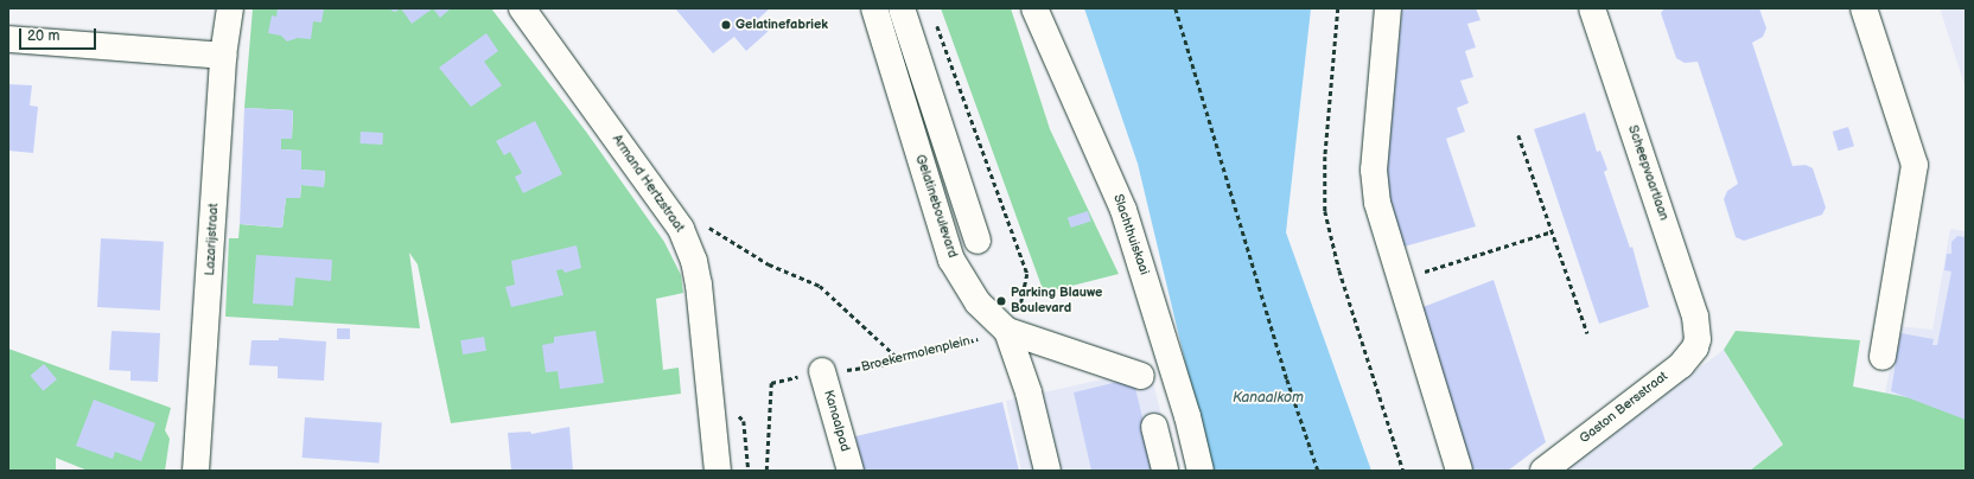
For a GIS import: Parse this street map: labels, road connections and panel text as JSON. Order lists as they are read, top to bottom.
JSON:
{
  "streets": {
    "street": [
      "Scheepvaartlaan",
      "Armand Hertzstraat",
      "Gelatineboulevard",
      "Slachthuiskaai",
      "Lazarijstraat",
      "Gaston Bersstraat",
      "Kanaalpad"
    ],
    "path": ["Broekermolenplein"]
  },
  "crossings": [
    ["Scheepvaartlaan", "Gaston Bersstraat"],
    ["Gelatineboulevard", "Broekermolenplein"],
    ["Broekermolenplein", "Kanaalpad"]
  ],
  "water": ["Kanaalkom"],
  "places": ["Gelatinefabriek", "Parking Blauwe Boulevard"],
  "scale_bar": "20 m"
}
